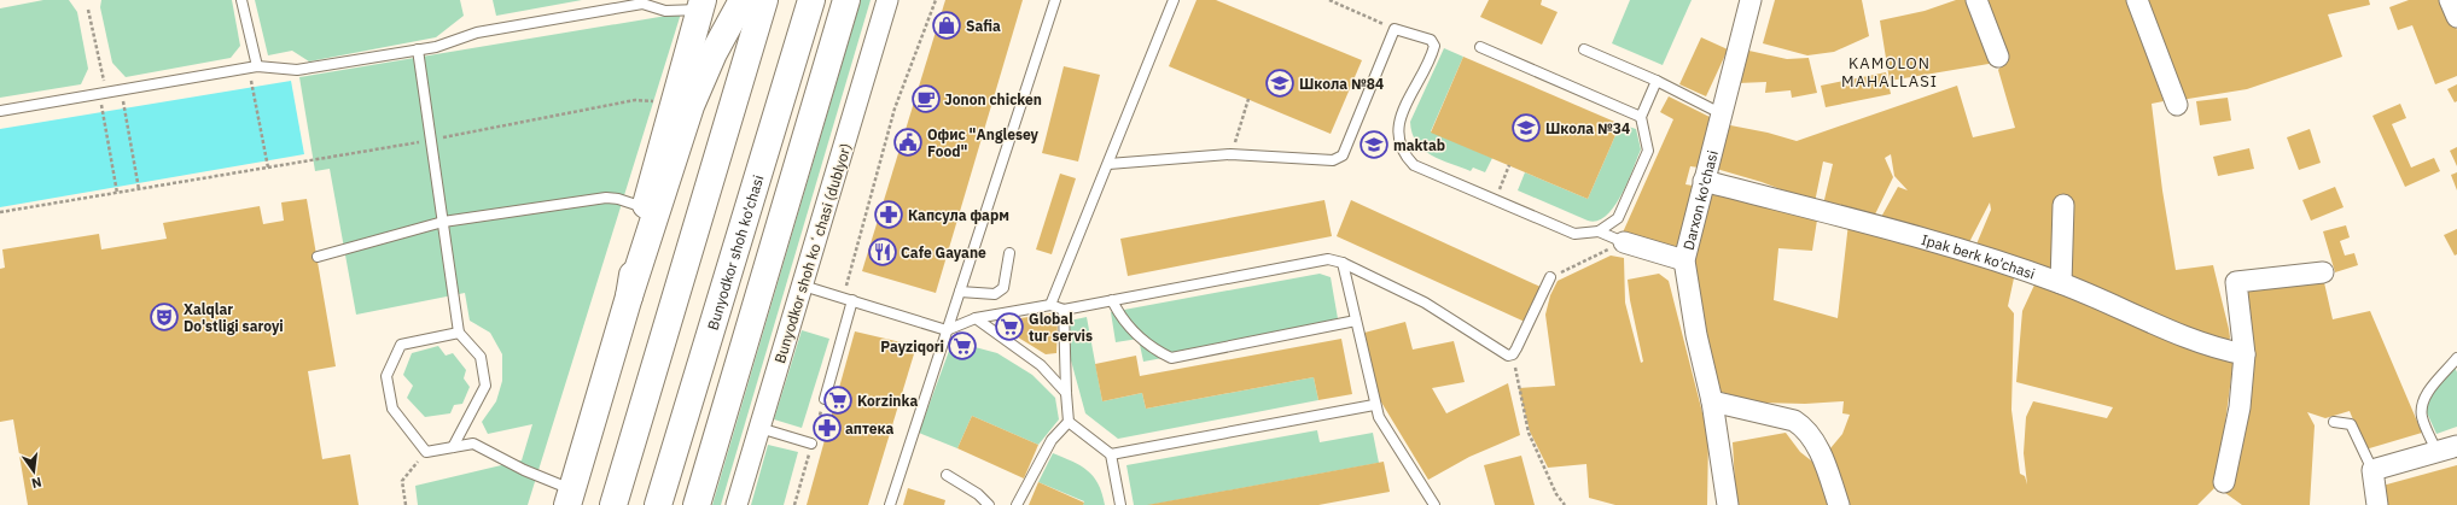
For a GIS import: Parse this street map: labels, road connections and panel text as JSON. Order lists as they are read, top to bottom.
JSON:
{
  "streets": {
    "main road": ["Bunyodkor shoh ko'chasi"],
    "street": ["Darxon ko'chasi", "Bunyodkor shoh koʻchasi (dublyor)", "Ipak berk ko'chasi"]
  },
  "crossings": [
    ["Darxon ko'chasi", "Ipak berk ko'chasi"]
  ],
  "districts": ["KAMOLON MAHALLASI"],
  "places": {
    "shop": ["Safia"],
    "school or university": ["Школа №84", "Школа №34", "maktab"],
    "cafe": ["Jonon chicken"],
    "public building": ["Офис \"Anglesey Food\""],
    "pharmacy": ["Капсула фарм", "аптека"],
    "restaurant": ["Cafe Gayane"],
    "theatre": ["Xalqlar Do'stligi saroyi"],
    "supermarket": ["Global tur servis", "Payziqori", "Korzinka"]
  },
  "north": "bottom"
}
